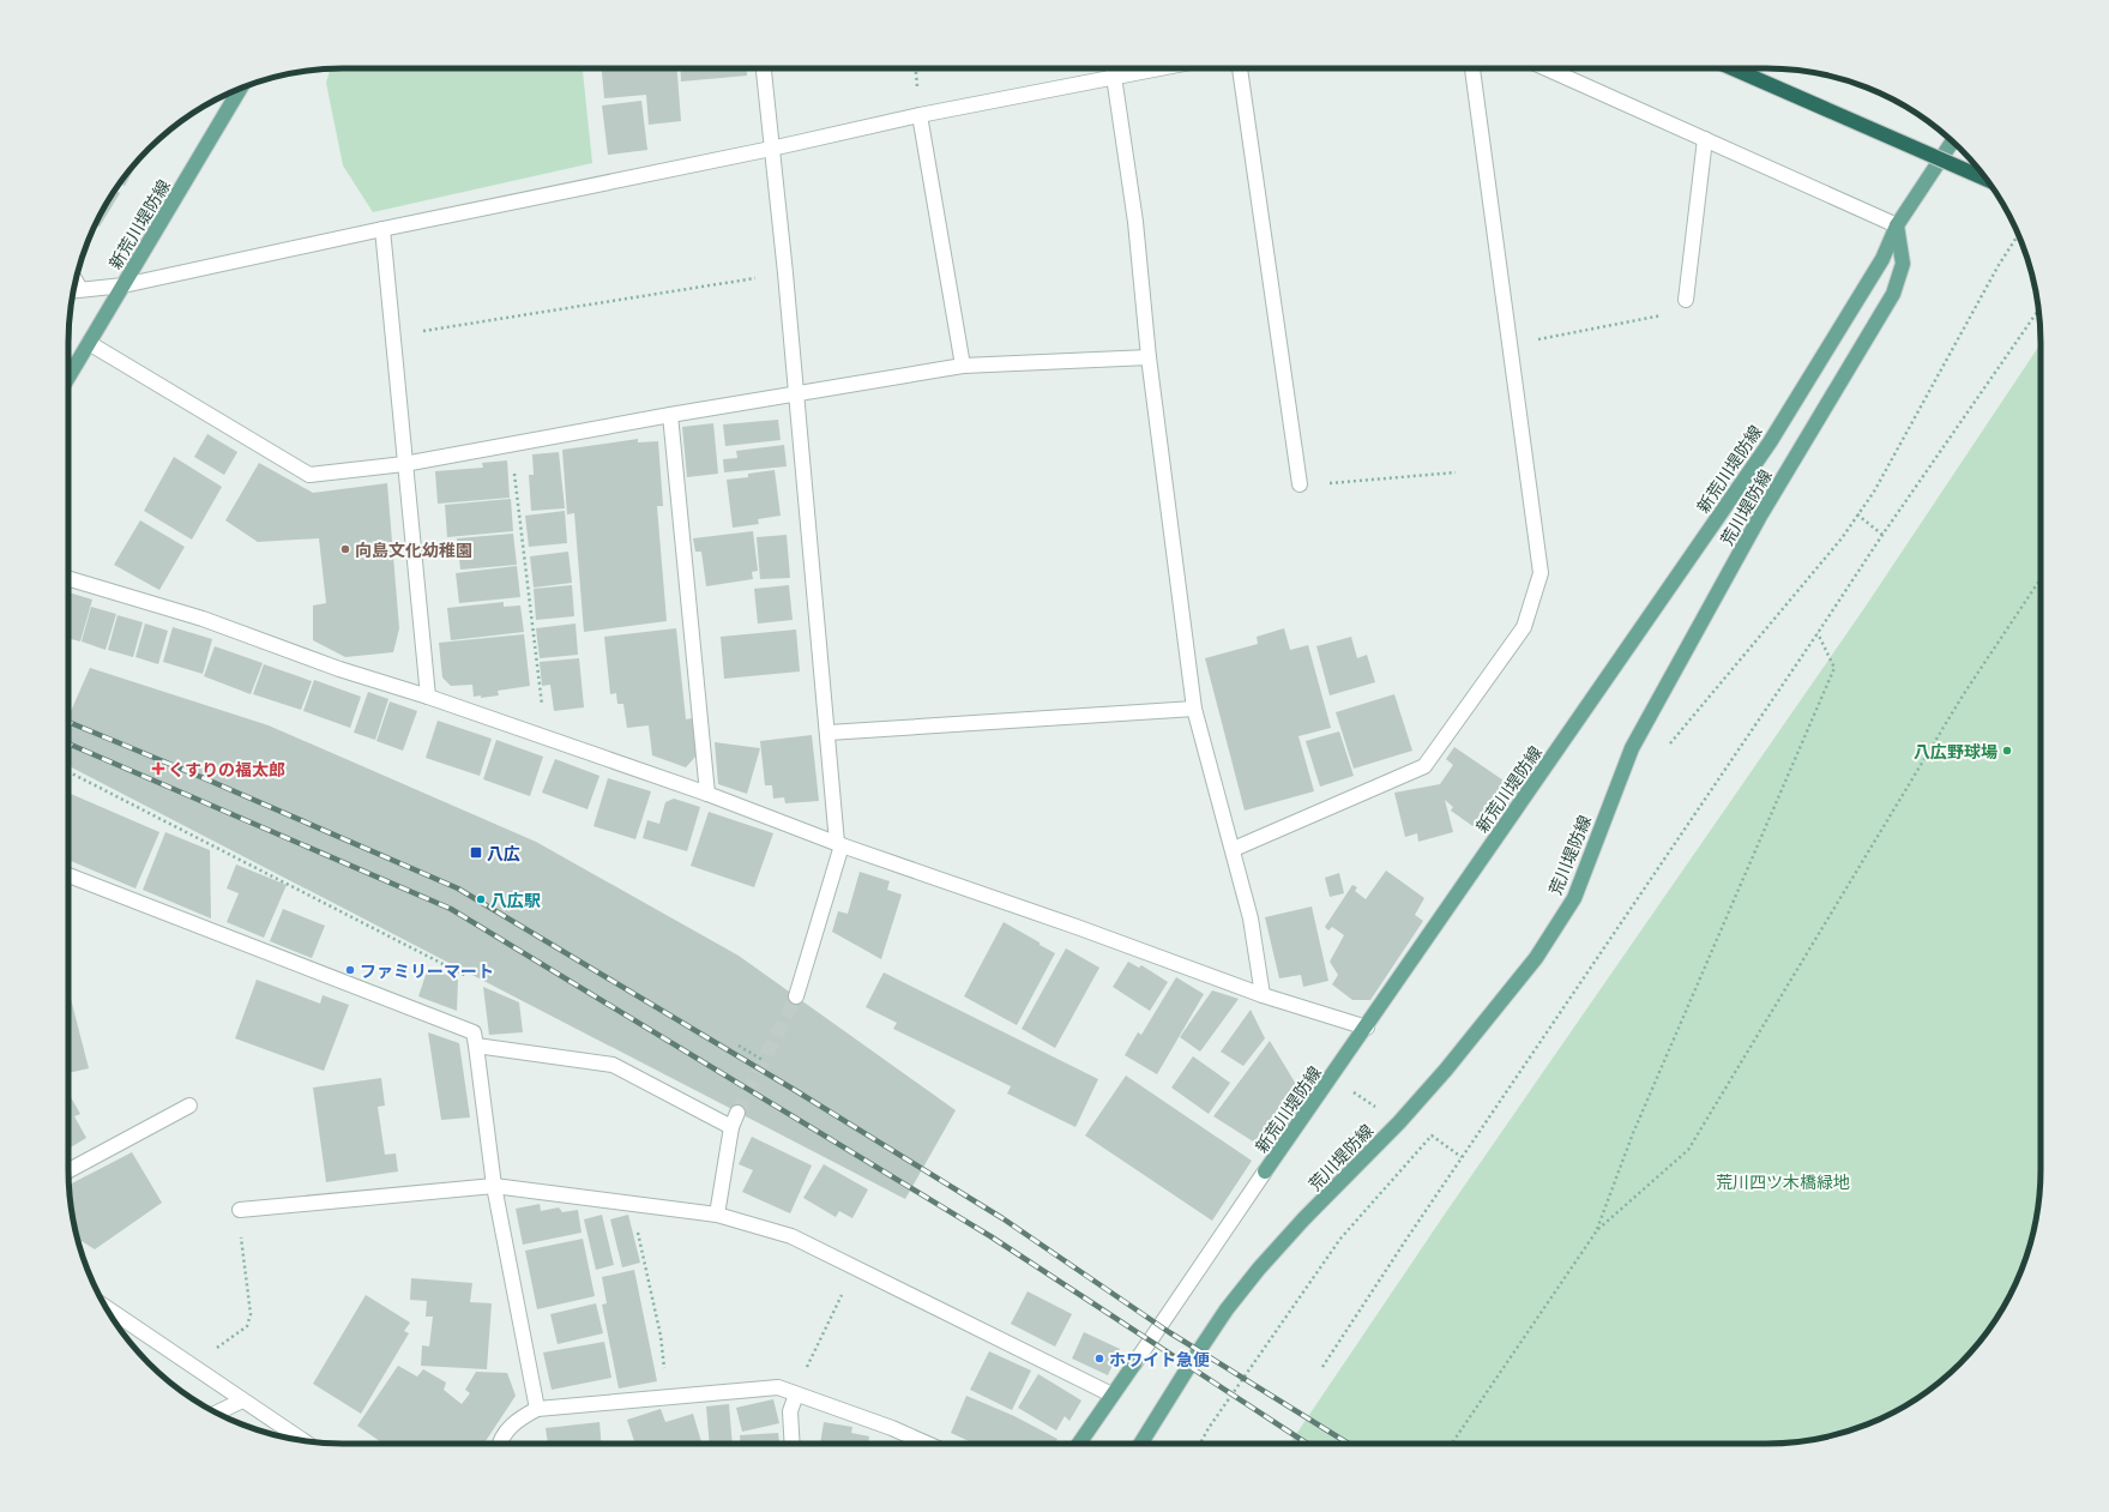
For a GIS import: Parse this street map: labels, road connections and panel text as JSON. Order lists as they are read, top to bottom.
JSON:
{
  "streets": {
    "main road": ["新荒川堤防線", "荒川堤防線"]
  },
  "crossings": [
    ["新荒川堤防線", "荒川堤防線"]
  ],
  "parks": ["荒川四ツ木橋緑地"],
  "places": {
    "other": [
      "向島文化幼稚園",
      "八広野球場",
      "八広駅",
      "ファミリーマート",
      "ホワイト急便"
    ],
    "health": ["くすりの福太郎"],
    "transit": ["八広"]
  }
}
